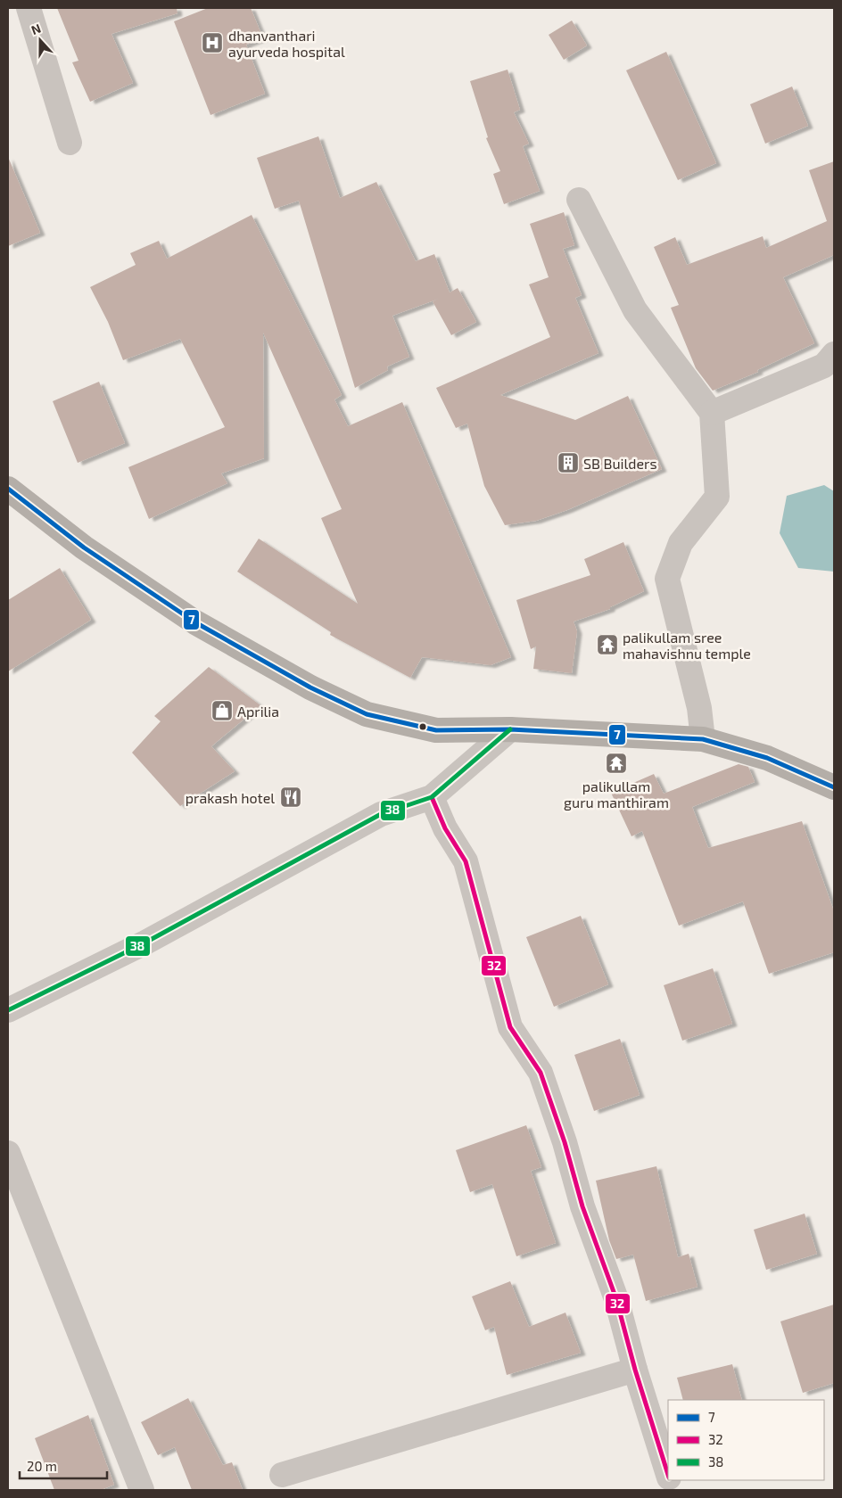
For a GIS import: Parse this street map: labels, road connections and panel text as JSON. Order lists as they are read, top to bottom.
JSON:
{
  "places": {
    "hospital": ["dhanvanthari ayurveda hospital"],
    "building": ["SB Builders"],
    "temple": ["palikullam sree mahavishnu temple", "palikullam guru manthiram"],
    "shop": ["Aprilia"],
    "restaurant": ["prakash hotel"]
  },
  "lines": ["transit line 7", "transit line 38", "transit line 32"],
  "legend": ["7", "32", "38"],
  "scale_bar": "20 m",
  "north": "top"
}
